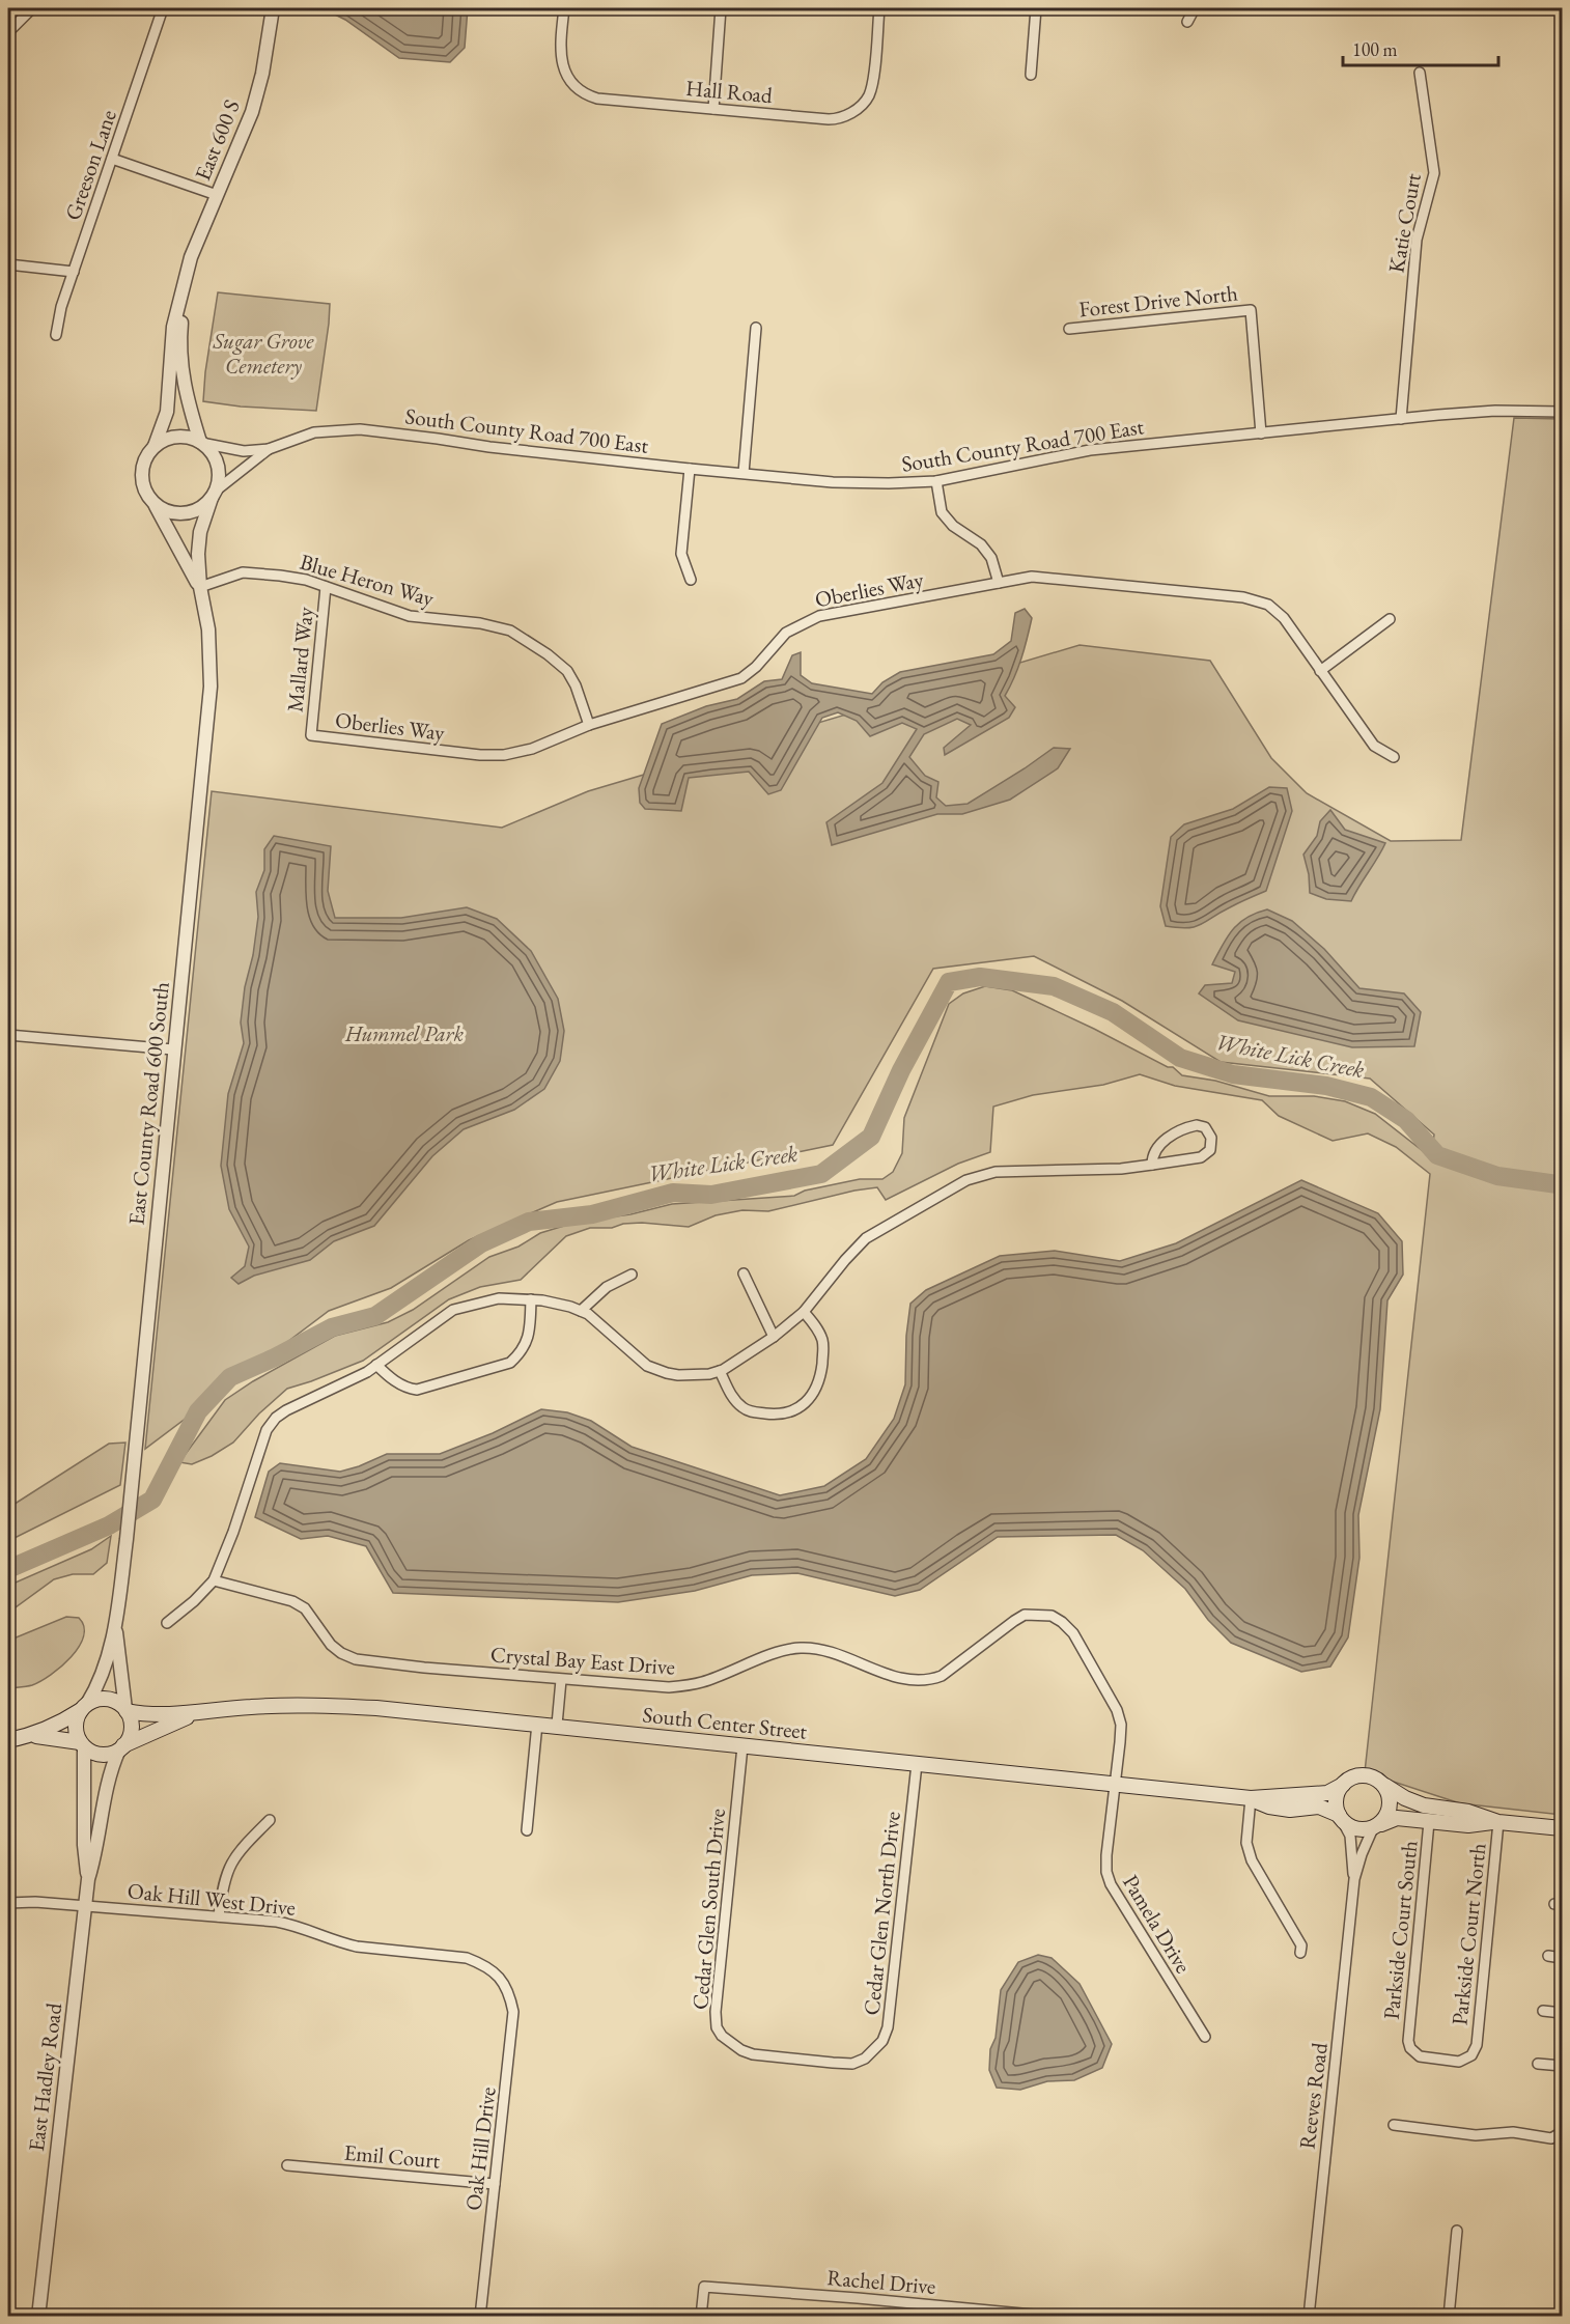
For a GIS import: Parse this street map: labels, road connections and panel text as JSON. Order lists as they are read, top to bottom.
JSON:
{
  "streets": {
    "main road": ["South Center Street"],
    "street": [
      "Hall Road",
      "East 600 S",
      "Greeson Lane",
      "Katie Court",
      "Forest Drive North",
      "South County Road 700 East",
      "Blue Heron Way",
      "Oberlies Way",
      "Mallard Way",
      "East County Road 600 South",
      "Crystal Bay East Drive",
      "Oak Hill West Drive",
      "Cedar Glen South Drive",
      "Cedar Glen North Drive",
      "Pamela Drive",
      "Parkside Court South",
      "Parkside Court North",
      "East Hadley Road",
      "Reeves Road",
      "Oak Hill Drive",
      "Emil Court",
      "Rachel Drive"
    ]
  },
  "crossings": [
    ["Katie Court", "South County Road 700 East"],
    ["Forest Drive North", "South County Road 700 East"],
    ["South County Road 700 East", "East County Road 600 South"],
    ["Blue Heron Way", "Oberlies Way"],
    ["Blue Heron Way", "Mallard Way"],
    ["Blue Heron Way", "East County Road 600 South"],
    ["Oberlies Way", "Mallard Way"],
    ["East County Road 600 South", "South Center Street"],
    ["East County Road 600 South", "East Hadley Road"],
    ["Crystal Bay East Drive", "South Center Street"],
    ["Crystal Bay East Drive", "Pamela Drive"],
    ["South Center Street", "Cedar Glen South Drive"],
    ["South Center Street", "Cedar Glen North Drive"],
    ["South Center Street", "Pamela Drive"],
    ["South Center Street", "East Hadley Road"],
    ["South Center Street", "Reeves Road"],
    ["Oak Hill West Drive", "East Hadley Road"],
    ["Oak Hill West Drive", "Oak Hill Drive"],
    ["Cedar Glen South Drive", "Cedar Glen North Drive"],
    ["Parkside Court South", "Parkside Court North"],
    ["Oak Hill Drive", "Emil Court"]
  ],
  "water": ["White Lick Creek"],
  "parks": ["Sugar Grove Cemetery", "Hummel Park"],
  "scale_bar": "100 m"
}
